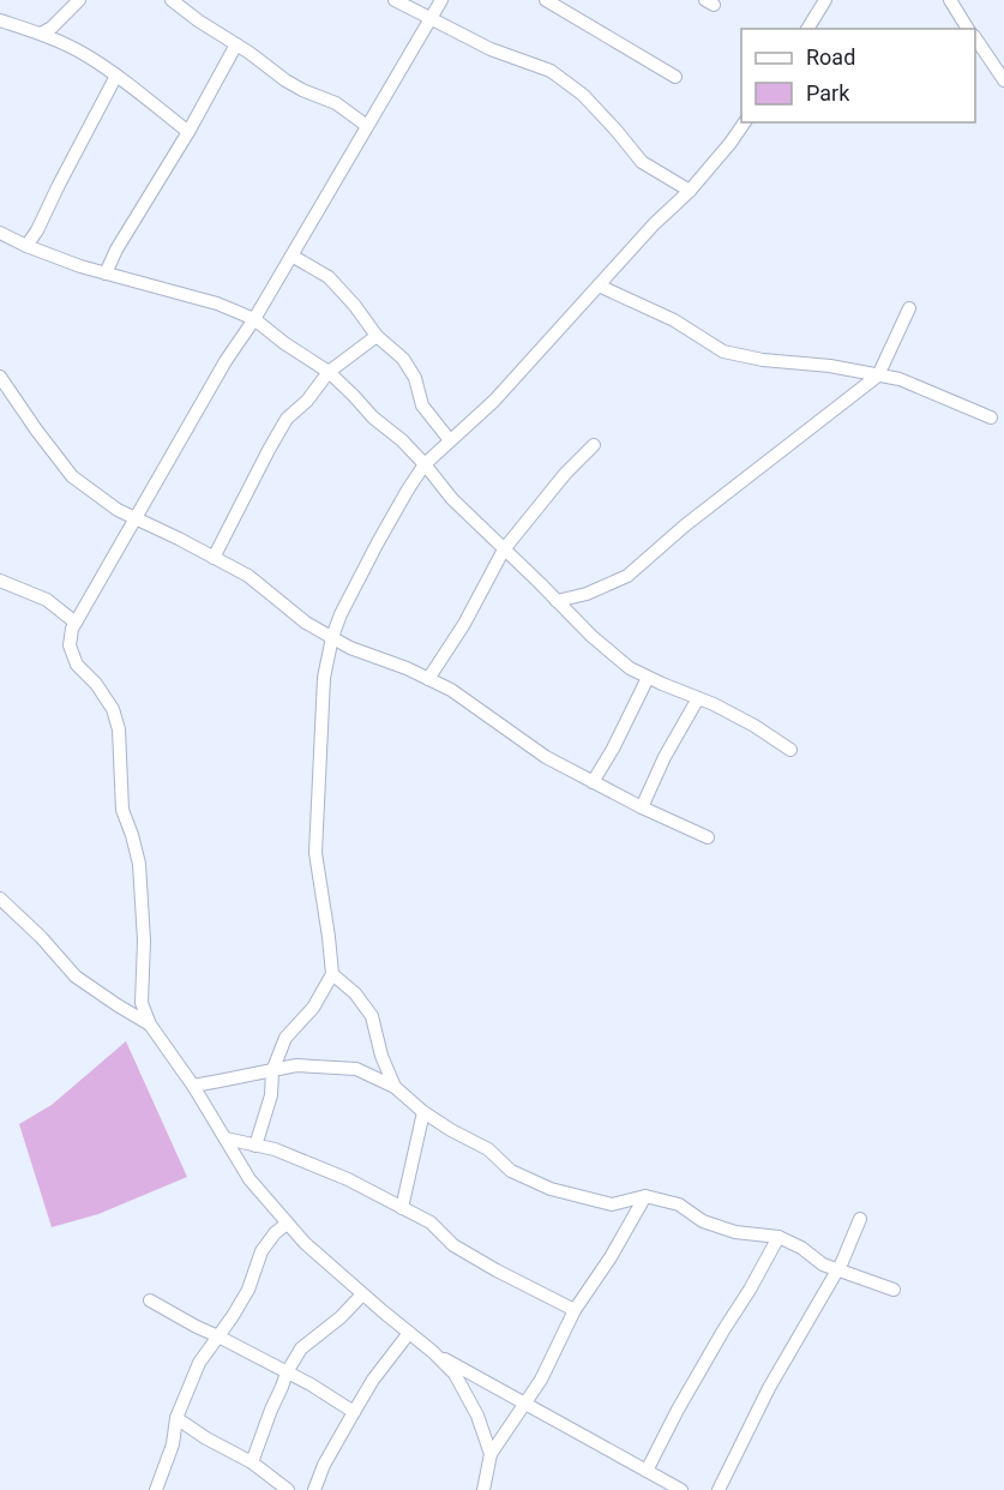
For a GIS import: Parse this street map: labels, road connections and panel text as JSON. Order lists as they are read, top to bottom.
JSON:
{
  "legend": ["Road", "Park"]
}
